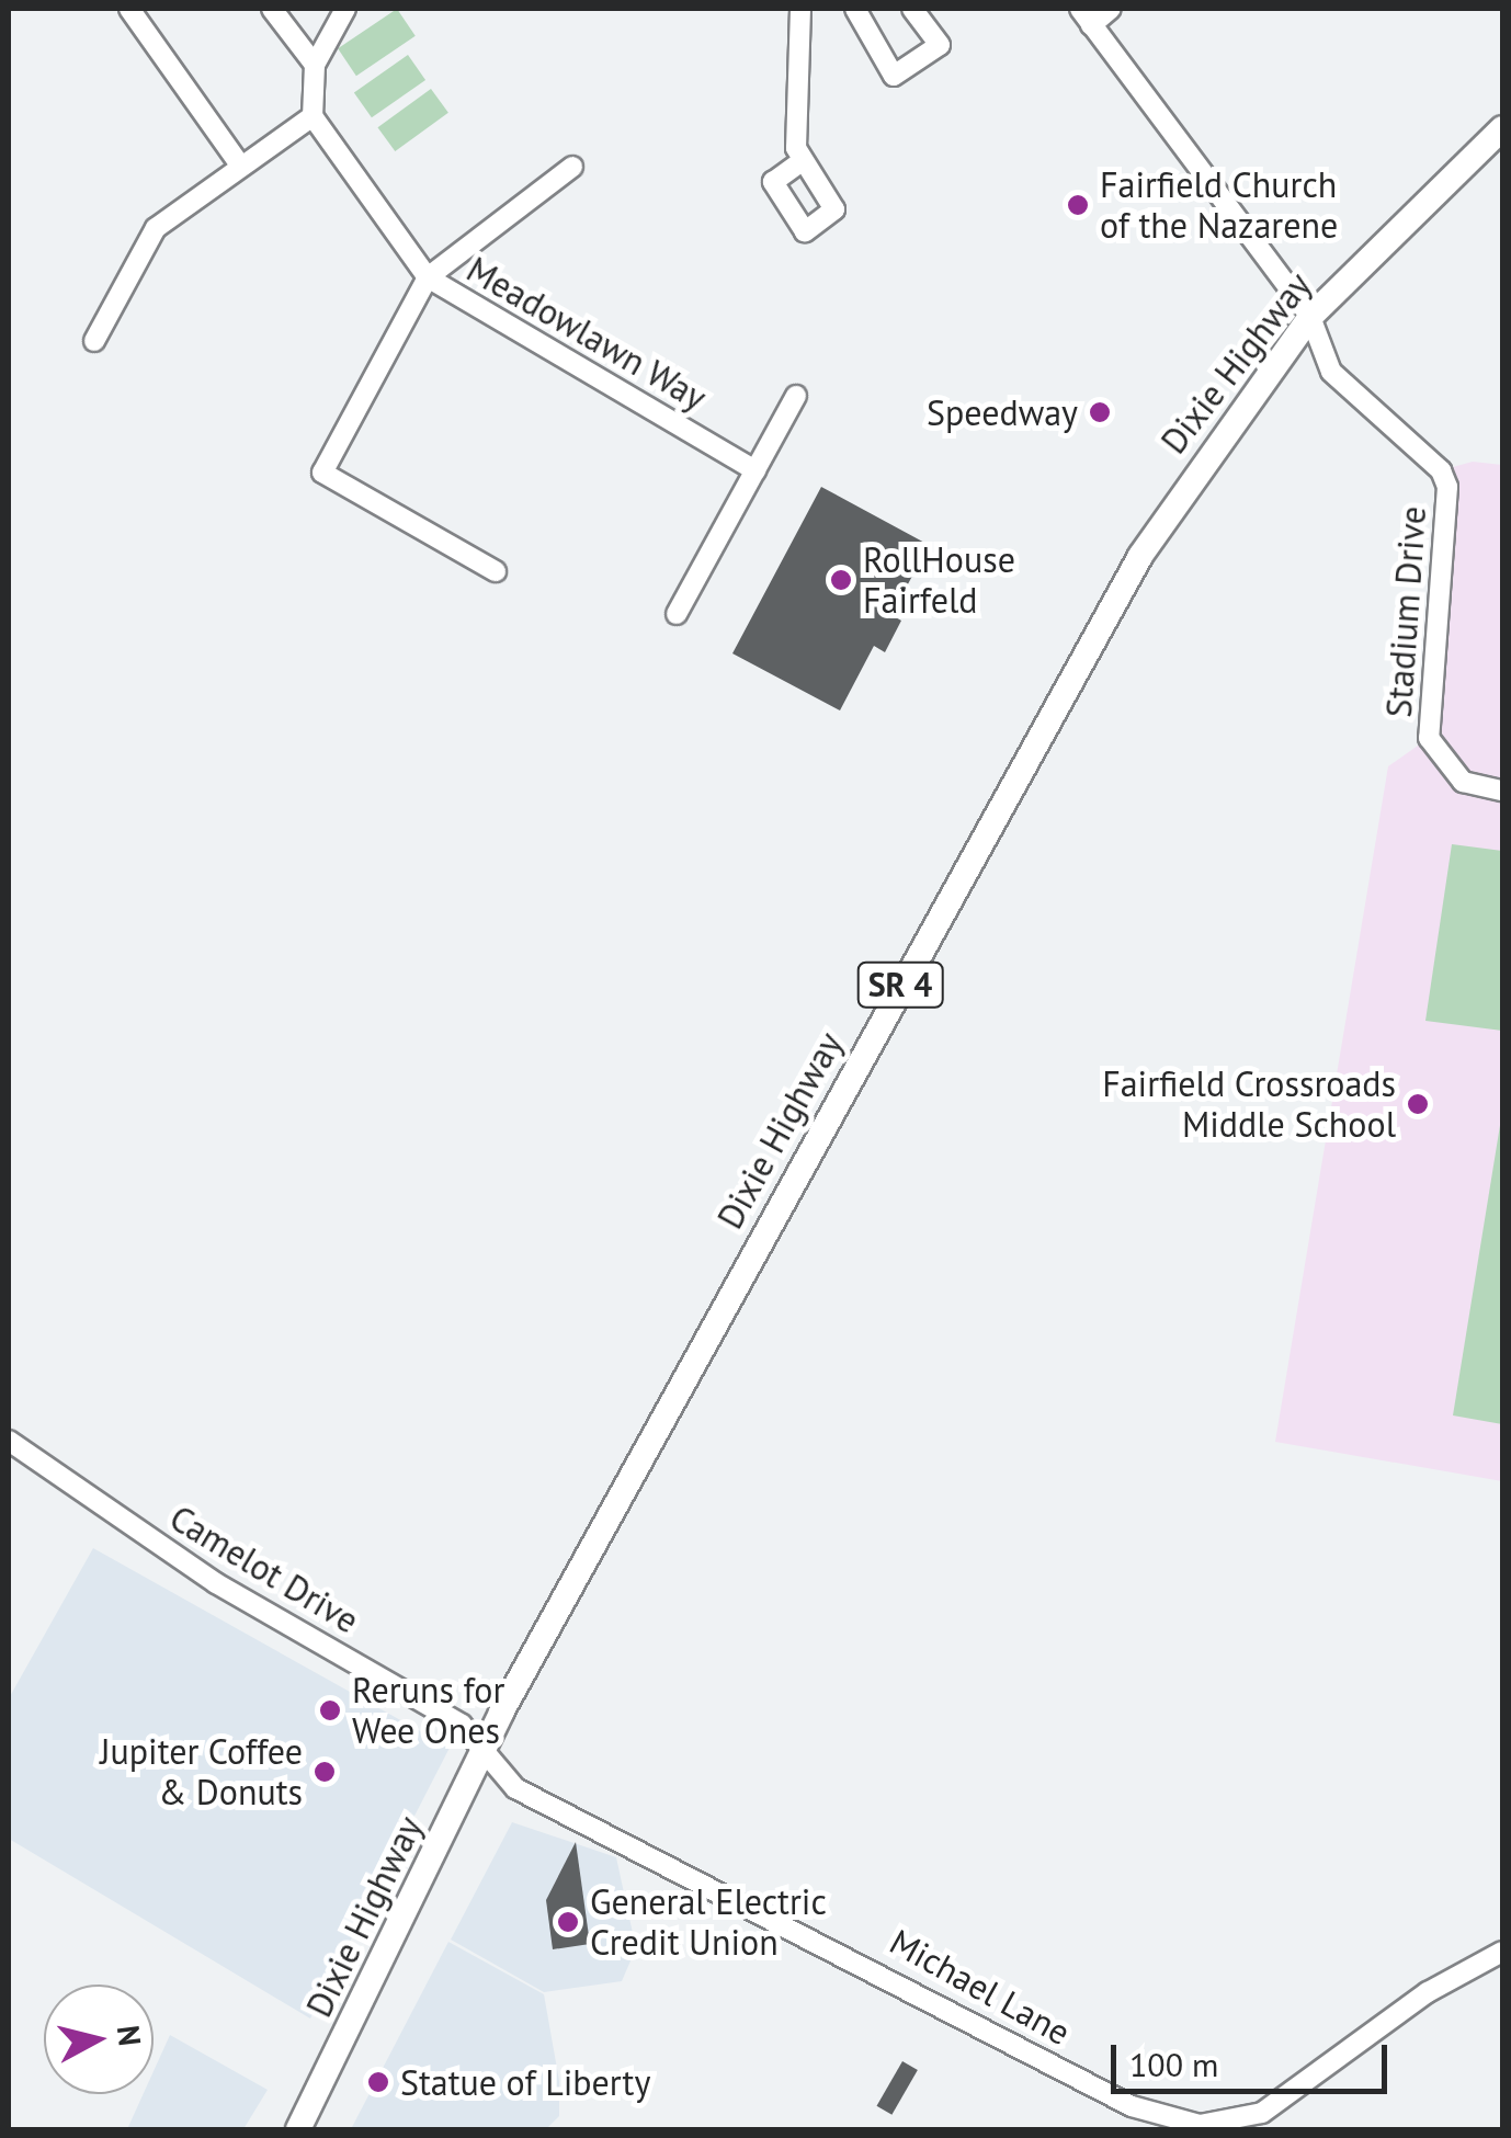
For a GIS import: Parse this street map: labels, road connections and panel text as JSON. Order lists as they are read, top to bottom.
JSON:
{
  "streets": {
    "main road": ["Dixie Highway", "SR 4"],
    "street": [
      "Meadowlawn Way",
      "Stadium Drive",
      "Camelot Drive",
      "Michael Lane"
    ]
  },
  "crossings": [
    ["Dixie Highway", "Stadium Drive"],
    ["Dixie Highway", "Camelot Drive"],
    ["Dixie Highway", "Michael Lane"],
    ["Camelot Drive", "Michael Lane"]
  ],
  "places": [
    "Fairfield Church of the Nazarene",
    "Speedway",
    "RollHouse Fairfeld",
    "Fairfield Crossroads Middle School",
    "Reruns for Wee Ones",
    "Jupiter Coffee & Donuts",
    "General Electric Credit Union",
    "Statue of Liberty"
  ],
  "scale_bar": "100 m",
  "north": "right"
}
